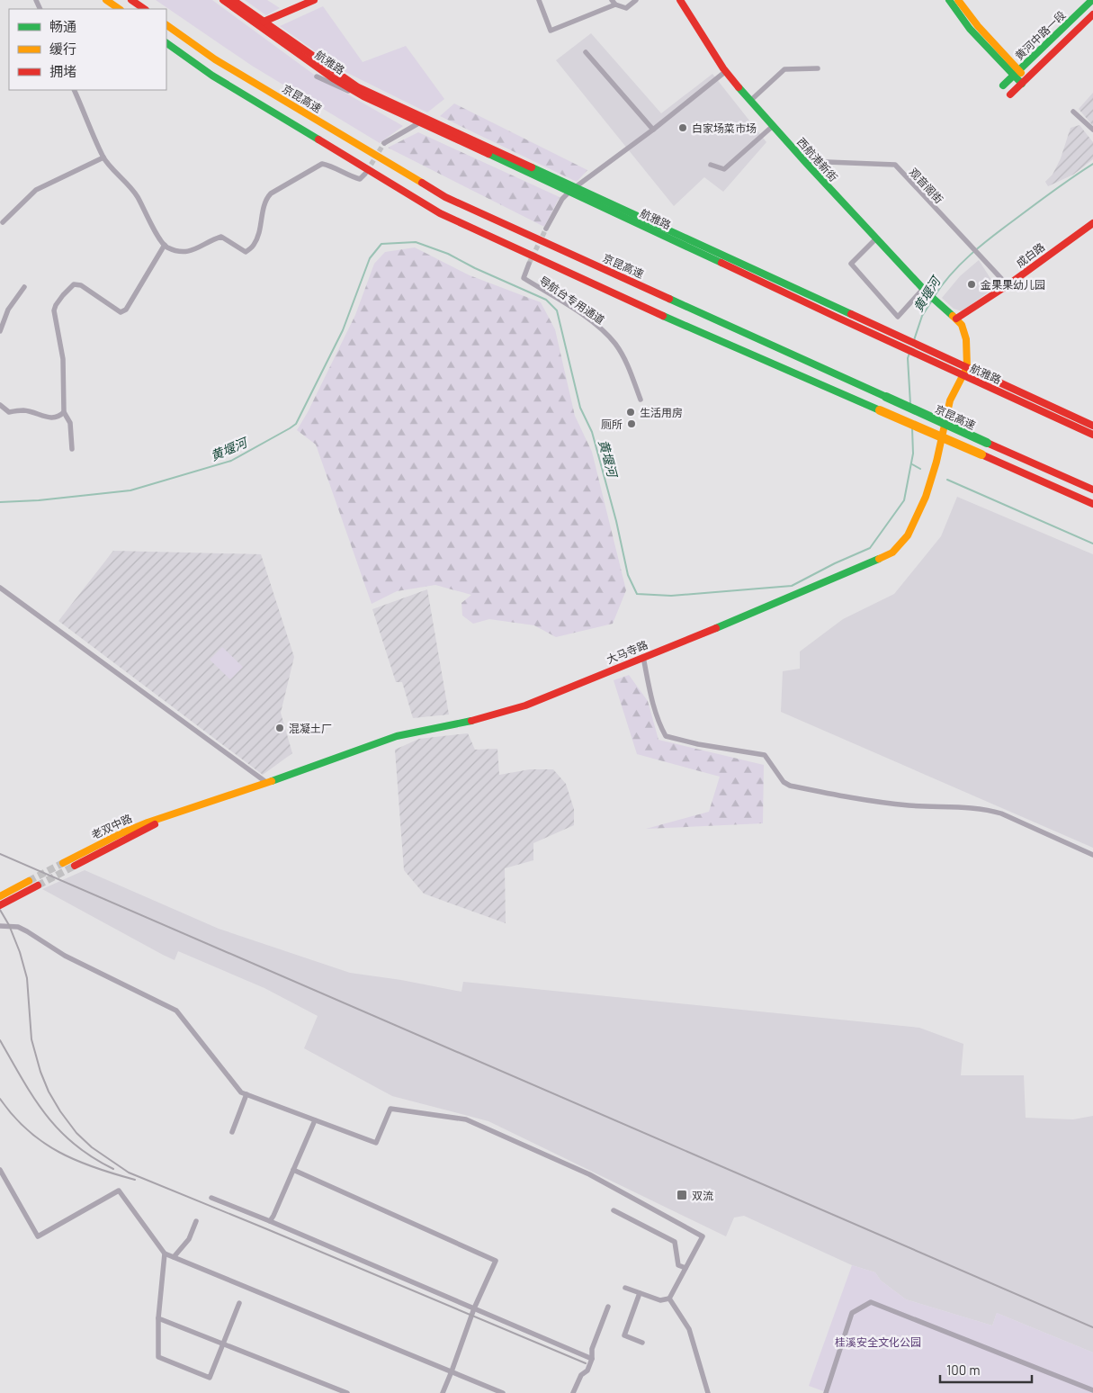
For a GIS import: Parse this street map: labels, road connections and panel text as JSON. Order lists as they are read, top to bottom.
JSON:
{
  "streets": {
    "main road": [
      "黄河中路一段",
      "航雅路",
      "京昆高速",
      "西航港新街",
      "成白路",
      "大马寺路",
      "老双中路"
    ],
    "street": ["观音阁街", "导航台专用通道"]
  },
  "crossings": [
    ["航雅路", "大马寺路"],
    ["西航港新街", "观音阁街"],
    ["西航港新街", "成白路"],
    ["观音阁街", "成白路"],
    ["大马寺路", "老双中路"]
  ],
  "water": ["黄堰河"],
  "parks": ["桂溪安全文化公园"],
  "places": {
    "other": [
      "白家场菜市场",
      "金果果幼儿园",
      "生活用房",
      "厕所",
      "混凝土厂"
    ],
    "transit": ["双流"]
  },
  "legend": ["畅通", "缓行", "拥堵"],
  "scale_bar": "100 m"
}
